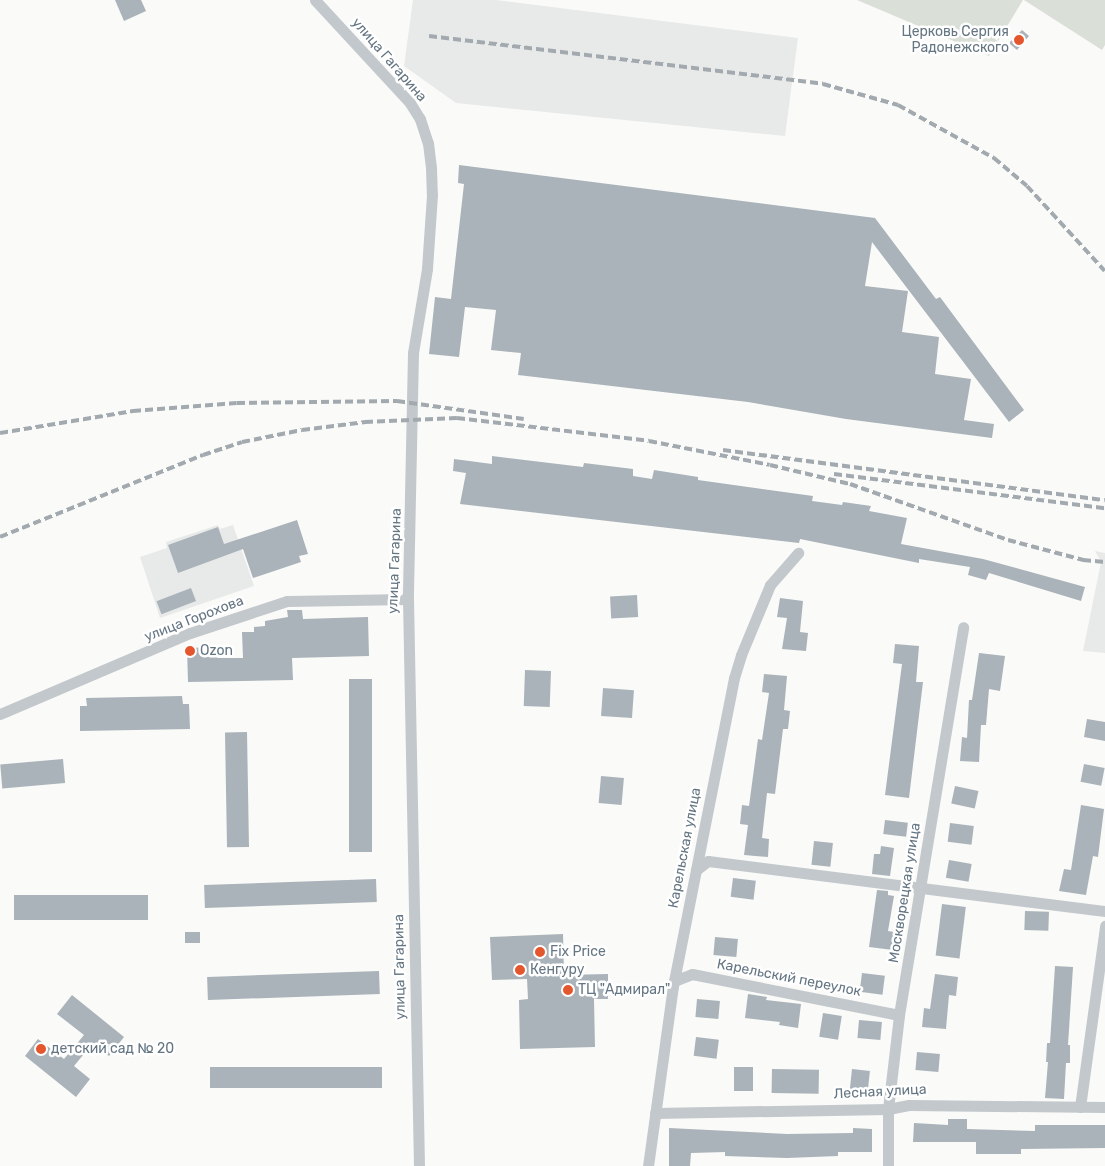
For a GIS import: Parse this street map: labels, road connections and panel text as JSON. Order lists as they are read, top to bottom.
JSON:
{
  "streets": {
    "street": [
      "улица Гагарина",
      "улица Горохова",
      "Карельская улица",
      "Москворецкая улица",
      "Карельский переулок",
      "Лесная улица"
    ]
  },
  "crossings": [
    ["улица Гагарина", "улица Горохова"],
    ["Карельская улица", "Карельский переулок"],
    ["Карельская улица", "Лесная улица"],
    ["Москворецкая улица", "Карельский переулок"],
    ["Москворецкая улица", "Лесная улица"]
  ],
  "places": [
    "Церковь Сергия Радонежского",
    "Ozon",
    "Fix Price",
    "Кенгуру",
    "ТЦ \"Адмирал\"",
    "детский сад № 20"
  ]
}
